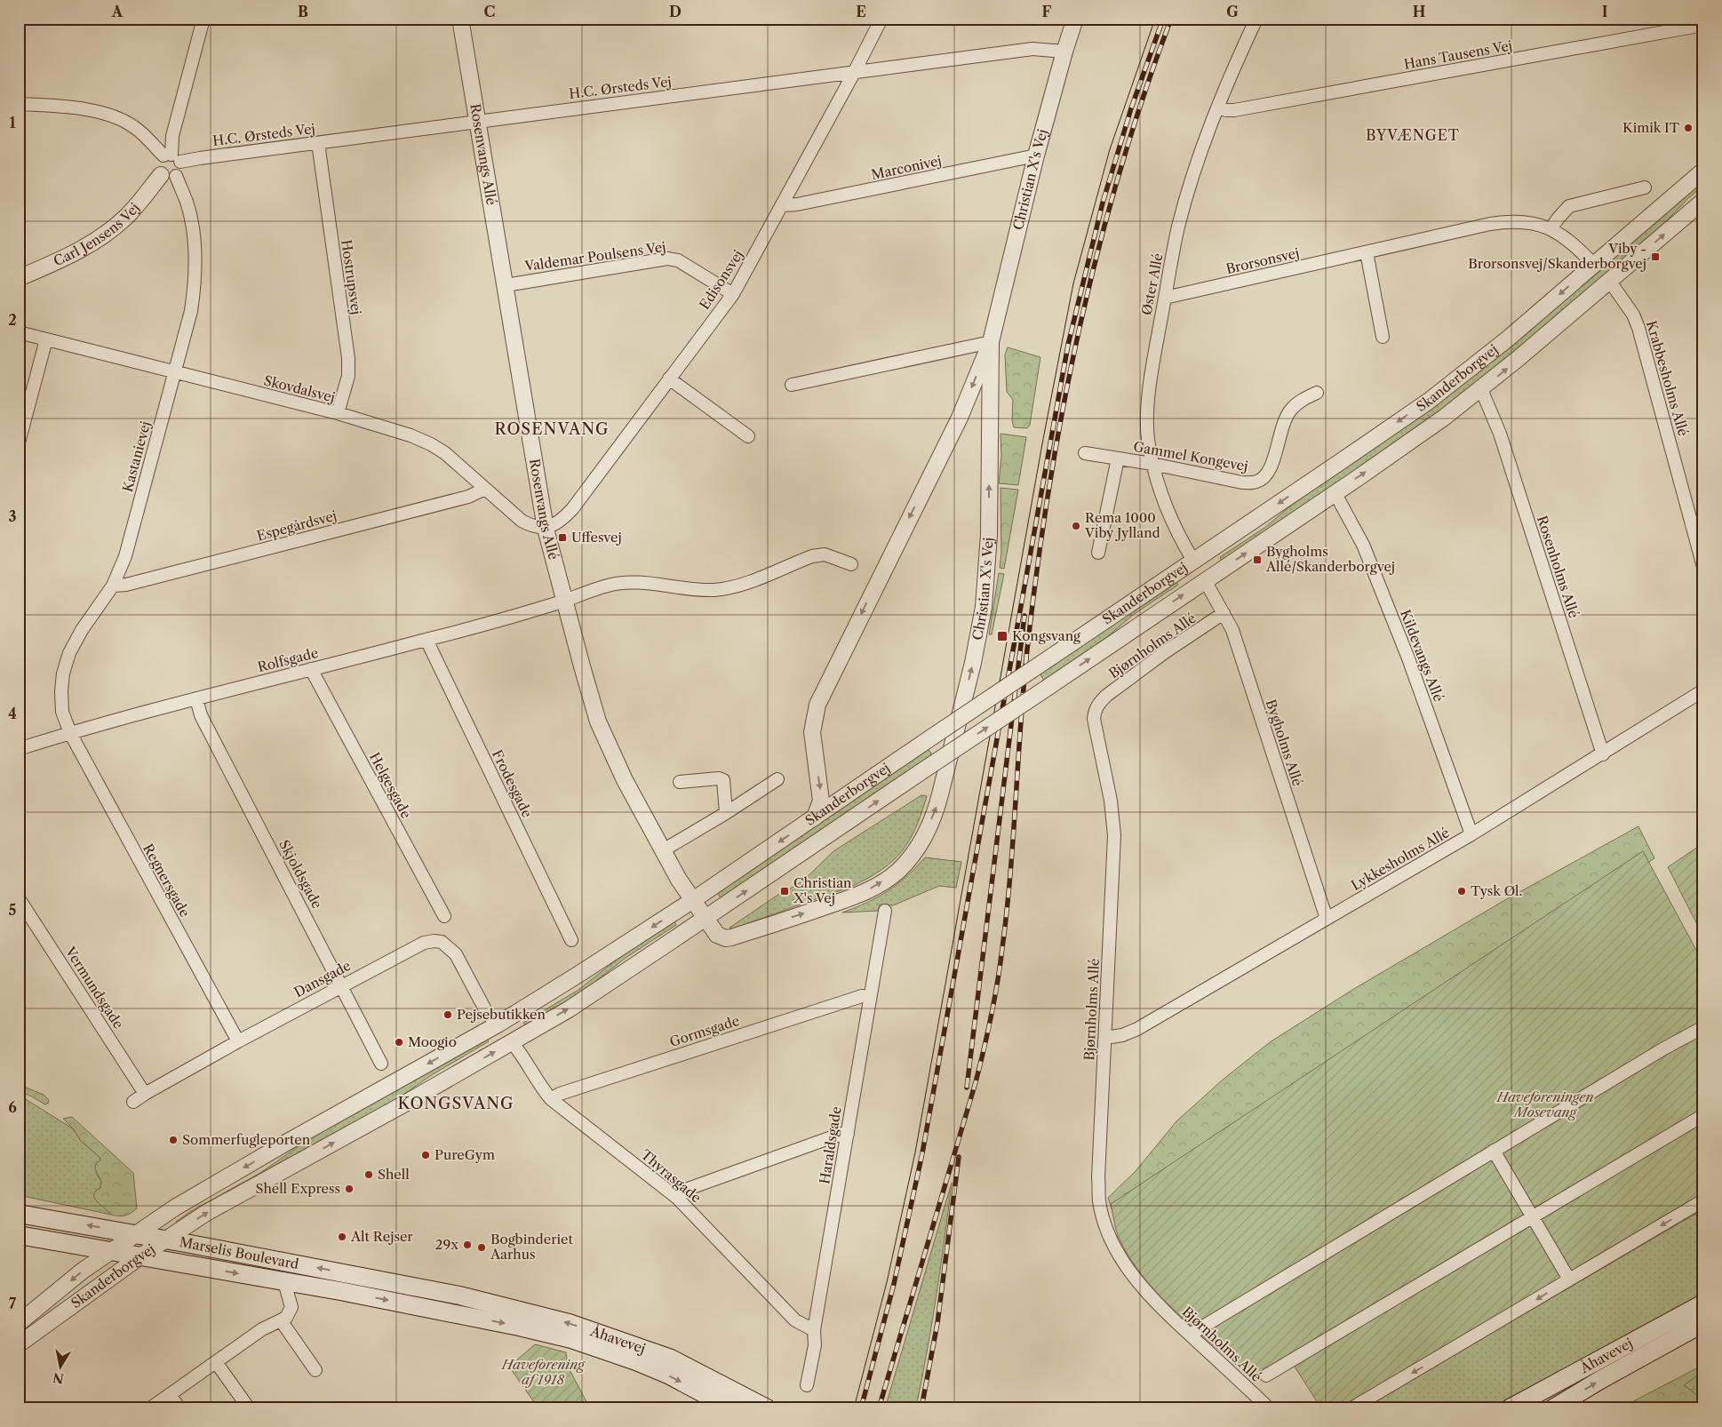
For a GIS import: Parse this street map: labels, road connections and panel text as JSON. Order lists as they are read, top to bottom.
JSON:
{
  "streets": {
    "main road": ["Marselis Boulevard", "Åhavevej"],
    "street": [
      "Hans Tausens Vej",
      "H.C. Ørsteds Vej",
      "Rosenvangs Allé",
      "Marconivej",
      "Christian X's Vej",
      "Carl Jensens Vej",
      "Valdemar Poulsens Vej",
      "Brorsonsvej",
      "Hostrupsvej",
      "Edisonsvej",
      "Øster Allé",
      "Skanderborgvej",
      "Krabbesholms Allé",
      "Skovdalsvej",
      "Kastanievej",
      "Gammel Kongevej",
      "Espegårdsvej",
      "Rosenholms Allé",
      "Bjørnholms Allé",
      "Kildevangs Allé",
      "Rolfsgade",
      "Bygholms Allé",
      "Frodesgade",
      "Helgesgade",
      "Lykkesholms Allé",
      "Skjoldsgade",
      "Regnersgade",
      "Dansgade",
      "Vermundsgade",
      "Gormsgade",
      "Haraldsgade",
      "Thyrasgade"
    ]
  },
  "crossings": [
    ["Hans Tausens Vej", "Øster Allé"],
    ["H.C. Ørsteds Vej", "Rosenvangs Allé"],
    ["H.C. Ørsteds Vej", "Christian X's Vej"],
    ["H.C. Ørsteds Vej", "Hostrupsvej"],
    ["H.C. Ørsteds Vej", "Edisonsvej"],
    ["Rosenvangs Allé", "Christian X's Vej"],
    ["Rosenvangs Allé", "Valdemar Poulsens Vej"],
    ["Rosenvangs Allé", "Edisonsvej"],
    ["Rosenvangs Allé", "Skanderborgvej"],
    ["Rosenvangs Allé", "Skovdalsvej"],
    ["Rosenvangs Allé", "Rolfsgade"],
    ["Marconivej", "Christian X's Vej"],
    ["Marconivej", "Edisonsvej"],
    ["Christian X's Vej", "Skanderborgvej"],
    ["Carl Jensens Vej", "Kastanievej"],
    ["Valdemar Poulsens Vej", "Edisonsvej"],
    ["Brorsonsvej", "Øster Allé"],
    ["Brorsonsvej", "Skanderborgvej"],
    ["Hostrupsvej", "Skovdalsvej"],
    ["Edisonsvej", "Skovdalsvej"],
    ["Øster Allé", "Skanderborgvej"],
    ["Øster Allé", "Gammel Kongevej"],
    ["Skanderborgvej", "Krabbesholms Allé"],
    ["Skanderborgvej", "Rosenholms Allé"],
    ["Skanderborgvej", "Kildevangs Allé"],
    ["Skanderborgvej", "Bygholms Allé"],
    ["Skanderborgvej", "Dansgade"],
    ["Skanderborgvej", "Thyrasgade"],
    ["Skanderborgvej", "Marselis Boulevard"],
    ["Skovdalsvej", "Kastanievej"],
    ["Skovdalsvej", "Espegårdsvej"],
    ["Kastanievej", "Espegårdsvej"],
    ["Kastanievej", "Rolfsgade"],
    ["Kastanievej", "Regnersgade"],
    ["Rosenholms Allé", "Lykkesholms Allé"],
    ["Bjørnholms Allé", "Bygholms Allé"],
    ["Bjørnholms Allé", "Lykkesholms Allé"],
    ["Kildevangs Allé", "Lykkesholms Allé"],
    ["Rolfsgade", "Frodesgade"],
    ["Rolfsgade", "Helgesgade"],
    ["Rolfsgade", "Skjoldsgade"],
    ["Rolfsgade", "Regnersgade"],
    ["Bygholms Allé", "Lykkesholms Allé"],
    ["Skjoldsgade", "Dansgade"],
    ["Regnersgade", "Dansgade"],
    ["Dansgade", "Vermundsgade"],
    ["Gormsgade", "Haraldsgade"],
    ["Gormsgade", "Thyrasgade"],
    ["Haraldsgade", "Thyrasgade"],
    ["Marselis Boulevard", "Åhavevej"]
  ],
  "districts": ["BYVÆNGET", "ROSENVANG", "KONGSVANG"],
  "parks": ["Haveforeningen Mosevang", "Haveforening af 1918"],
  "places": {
    "other": [
      "Kimik IT",
      "Rema 1000 Viby Jylland",
      "Tysk Øl.",
      "Pejsebutikken",
      "Moogio",
      "Sommerfugleporten",
      "PureGym",
      "Shell",
      "Shell Express",
      "Alt Rejser",
      "29x",
      "Bogbinderiet Aarhus"
    ],
    "transit": [
      "Viby - Brorsonsvej/Skanderborgvej",
      "Uffesvej",
      "Bygholms Allé/Skanderborgvej",
      "Kongsvang",
      "Christian X's Vej"
    ]
  },
  "north": "bottom",
  "grid": {
    "columns": [
      "A",
      "B",
      "C",
      "D",
      "E",
      "F",
      "G",
      "H",
      "I"
    ],
    "rows": [
      "1",
      "2",
      "3",
      "4",
      "5",
      "6",
      "7"
    ]
  }
}
